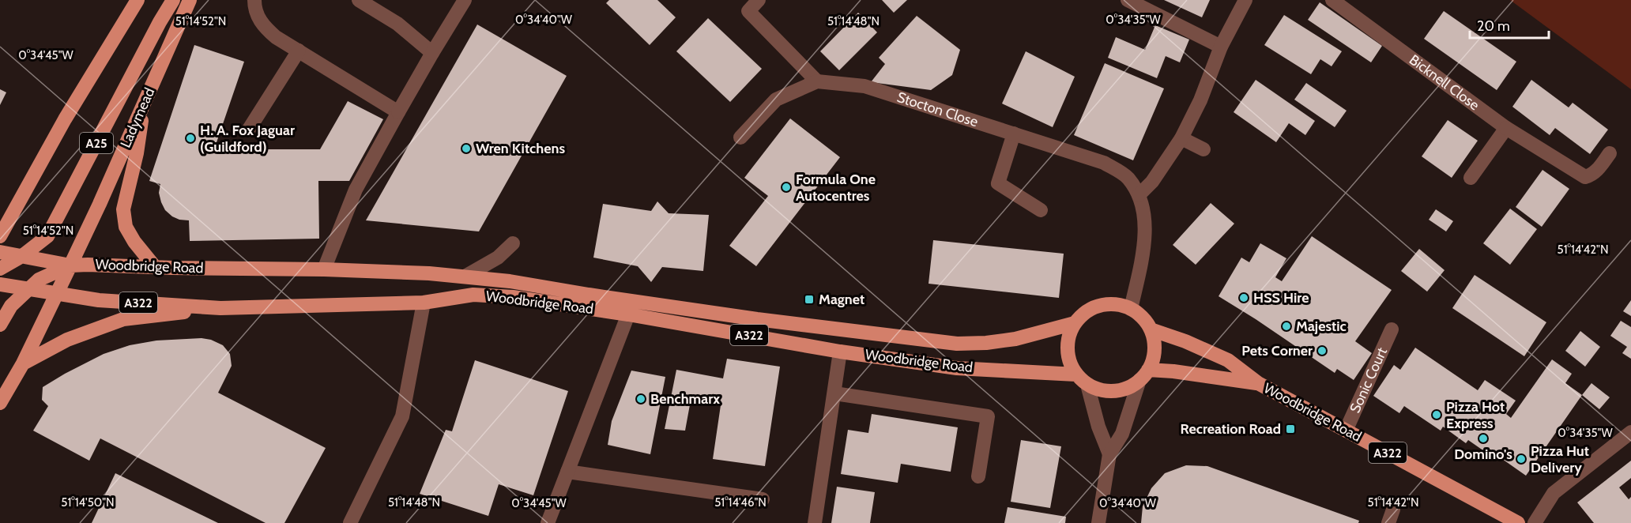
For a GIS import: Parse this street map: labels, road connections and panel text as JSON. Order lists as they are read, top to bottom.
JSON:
{
  "streets": {
    "main road": [
      "Ladymead",
      "A25",
      "Woodbridge Road",
      "A322"
    ],
    "street": ["Bicknell Close", "Stocton Close", "Sonic Court"]
  },
  "crossings": [
    ["Stocton Close", "Woodbridge Road"],
    ["Ladymead", "A25"],
    ["Ladymead", "Woodbridge Road"],
    ["Ladymead", "A322"],
    ["A25", "A322"],
    ["Woodbridge Road", "A322"],
    ["Woodbridge Road", "Sonic Court"]
  ],
  "places": {
    "other": [
      "H. A. Fox Jaguar (Guildford)",
      "Wren Kitchens",
      "Formula One Autocentres",
      "HSS Hire",
      "Majestic",
      "Pets Corner",
      "Benchmarx",
      "Pizza Hot Express",
      "Domino's",
      "Pizza Hut Delivery"
    ],
    "transit": ["Magnet", "Recreation Road"]
  },
  "scale_bar": "20 m",
  "coordinates": [
    "0°34'40\"W",
    "0°34'35\"W",
    "51°14'52\"N",
    "51°14'48\"N",
    "0°34'45\"W",
    "51°14'42\"N",
    "51°14'50\"N",
    "51°14'46\"N"
  ]
}
